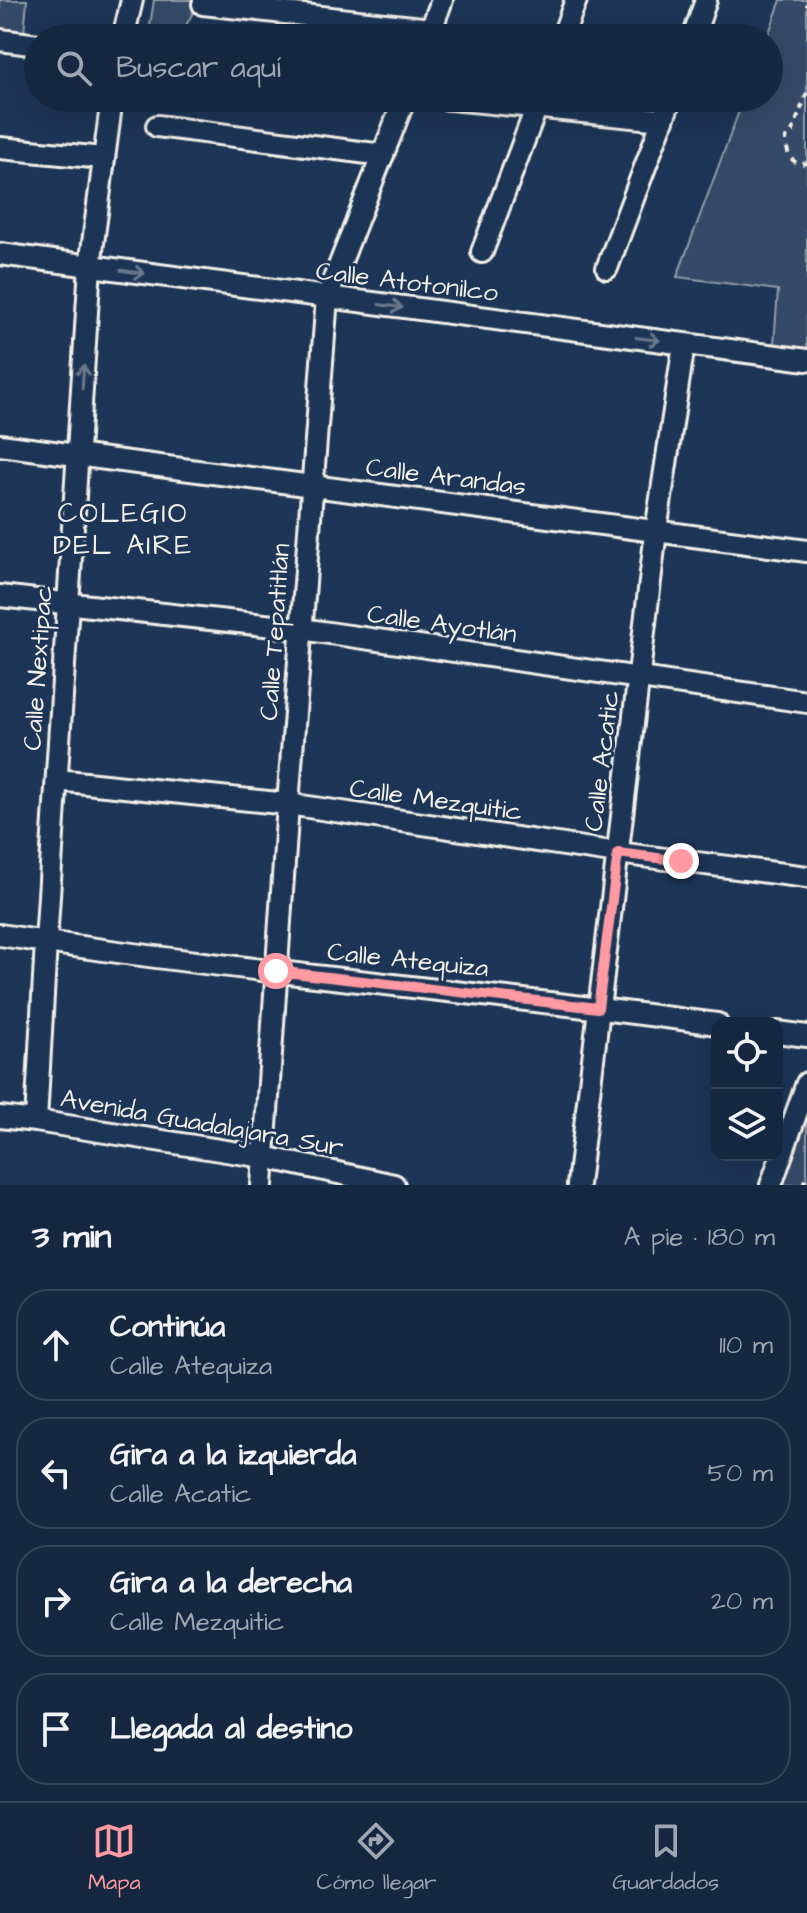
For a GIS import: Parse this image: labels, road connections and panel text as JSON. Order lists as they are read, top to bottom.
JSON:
{
  "streets": {
    "street": [
      "Calle Atotonilco",
      "Calle Arandas",
      "Calle Ayotlán",
      "Calle Tepatitlán",
      "Calle Nextipac",
      "Calle Acatic",
      "Calle Mezquitic",
      "Calle Atequiza",
      "Avenida Guadalajara Sur"
    ]
  },
  "crossings": [
    ["Calle Atotonilco", "Calle Tepatitlán"],
    ["Calle Atotonilco", "Calle Nextipac"],
    ["Calle Atotonilco", "Calle Acatic"],
    ["Calle Arandas", "Calle Tepatitlán"],
    ["Calle Arandas", "Calle Nextipac"],
    ["Calle Arandas", "Calle Acatic"],
    ["Calle Ayotlán", "Calle Tepatitlán"],
    ["Calle Ayotlán", "Calle Nextipac"],
    ["Calle Ayotlán", "Calle Acatic"],
    ["Calle Tepatitlán", "Calle Mezquitic"],
    ["Calle Tepatitlán", "Calle Atequiza"],
    ["Calle Tepatitlán", "Avenida Guadalajara Sur"],
    ["Calle Nextipac", "Calle Mezquitic"],
    ["Calle Nextipac", "Calle Atequiza"],
    ["Calle Nextipac", "Avenida Guadalajara Sur"],
    ["Calle Acatic", "Calle Mezquitic"],
    ["Calle Acatic", "Calle Atequiza"]
  ],
  "districts": ["COLEGIO DEL AIRE"],
  "page": {
    "search": "Buscar aquí",
    "heading": ["3 min", "A pie · 180 m"],
    "list": [
      ["Continúa", "Calle Atequiza", "110 m"],
      ["Gira a la izquierda", "Calle Acatic", "50 m"],
      ["Gira a la derecha", "Calle Mezquitic", "20 m"],
      "Llegada al destino"
    ],
    "nav": ["Mapa", "Cómo llegar", "Guardados"]
  }
}
